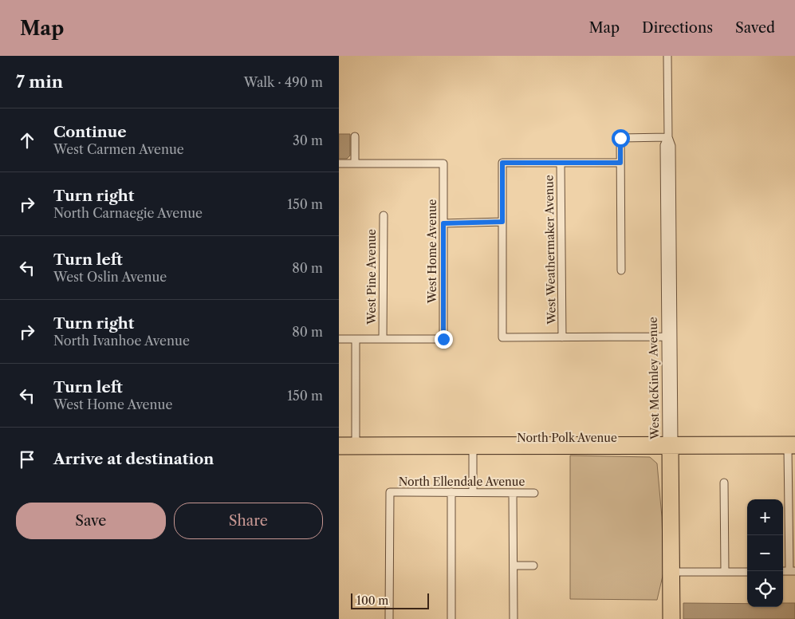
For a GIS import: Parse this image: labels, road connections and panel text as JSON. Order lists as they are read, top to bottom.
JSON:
{
  "streets": {
    "main road": ["West McKinley Avenue", "North Polk Avenue"],
    "street": [
      "West Weathermaker Avenue",
      "West Home Avenue",
      "West Pine Avenue",
      "North Ellendale Avenue"
    ]
  },
  "crossings": [
    ["West Home Avenue", "West Pine Avenue"],
    ["West McKinley Avenue", "North Polk Avenue"]
  ],
  "scale_bar": "100 m",
  "page": {
    "header": "Map",
    "nav": ["Map", "Directions", "Saved"],
    "heading": ["7 min", "Walk · 490 m"],
    "list": [
      ["Continue", "West Carmen Avenue", "30 m"],
      ["Turn right", "North Carnaegie Avenue", "150 m"],
      ["Turn left", "West Oslin Avenue", "80 m"],
      ["Turn right", "North Ivanhoe Avenue", "80 m"],
      ["Turn left", "West Home Avenue", "150 m"],
      "Arrive at destination"
    ],
    "buttons": ["Save", "Share"],
    "map_buttons": ["+", "−"],
    "scale": "100 m"
  }
}
